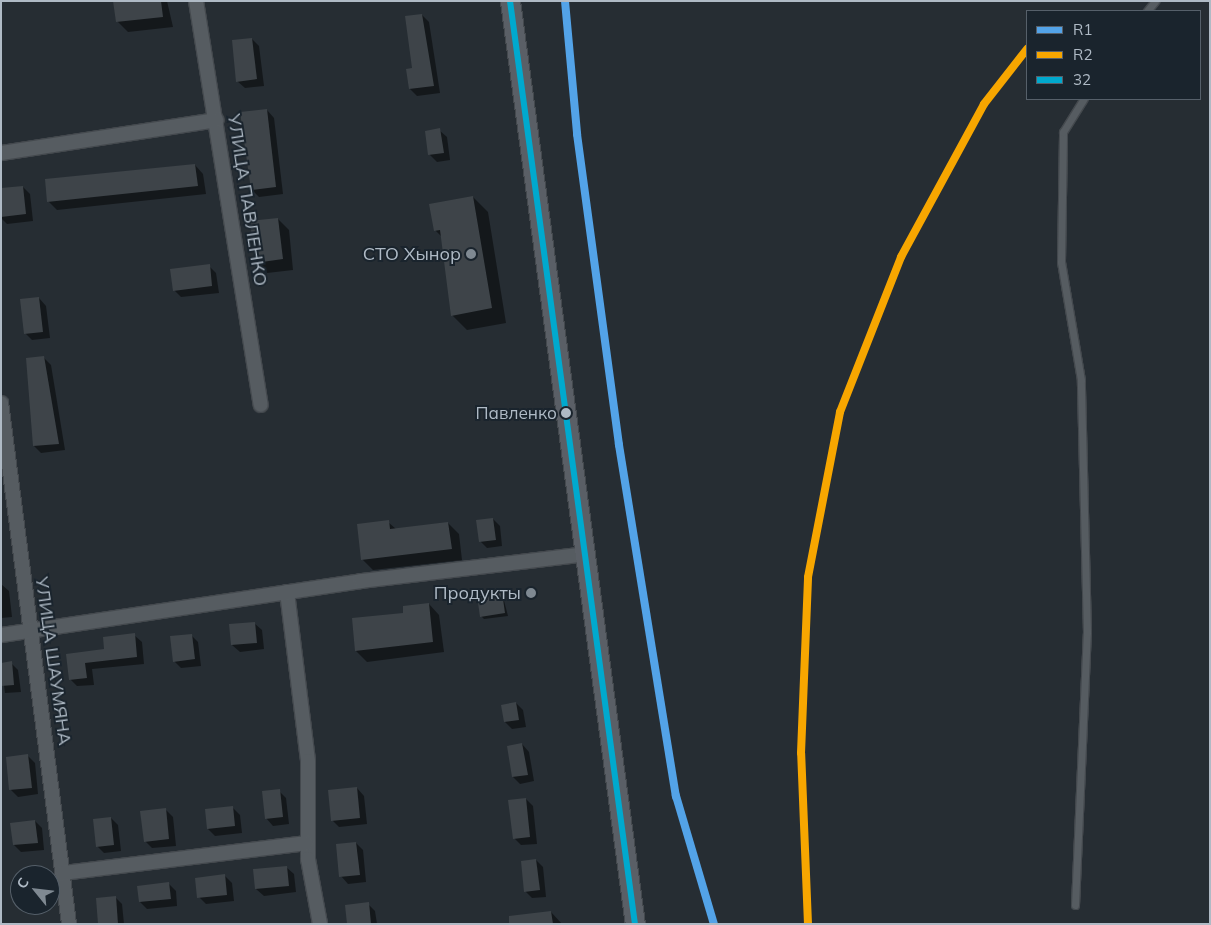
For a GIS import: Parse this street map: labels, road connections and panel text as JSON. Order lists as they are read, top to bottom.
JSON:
{
  "streets": {
    "street": ["УЛИЦА ПАВЛЕНКО", "УЛИЦА ШАУМЯНА"]
  },
  "places": ["СТО Хынор", "Павленко", "Продукты"],
  "lines": ["transit line R1", "transit line 32", "transit line R2"],
  "legend": ["R1", "R2", "32"],
  "north": "top left"
}
